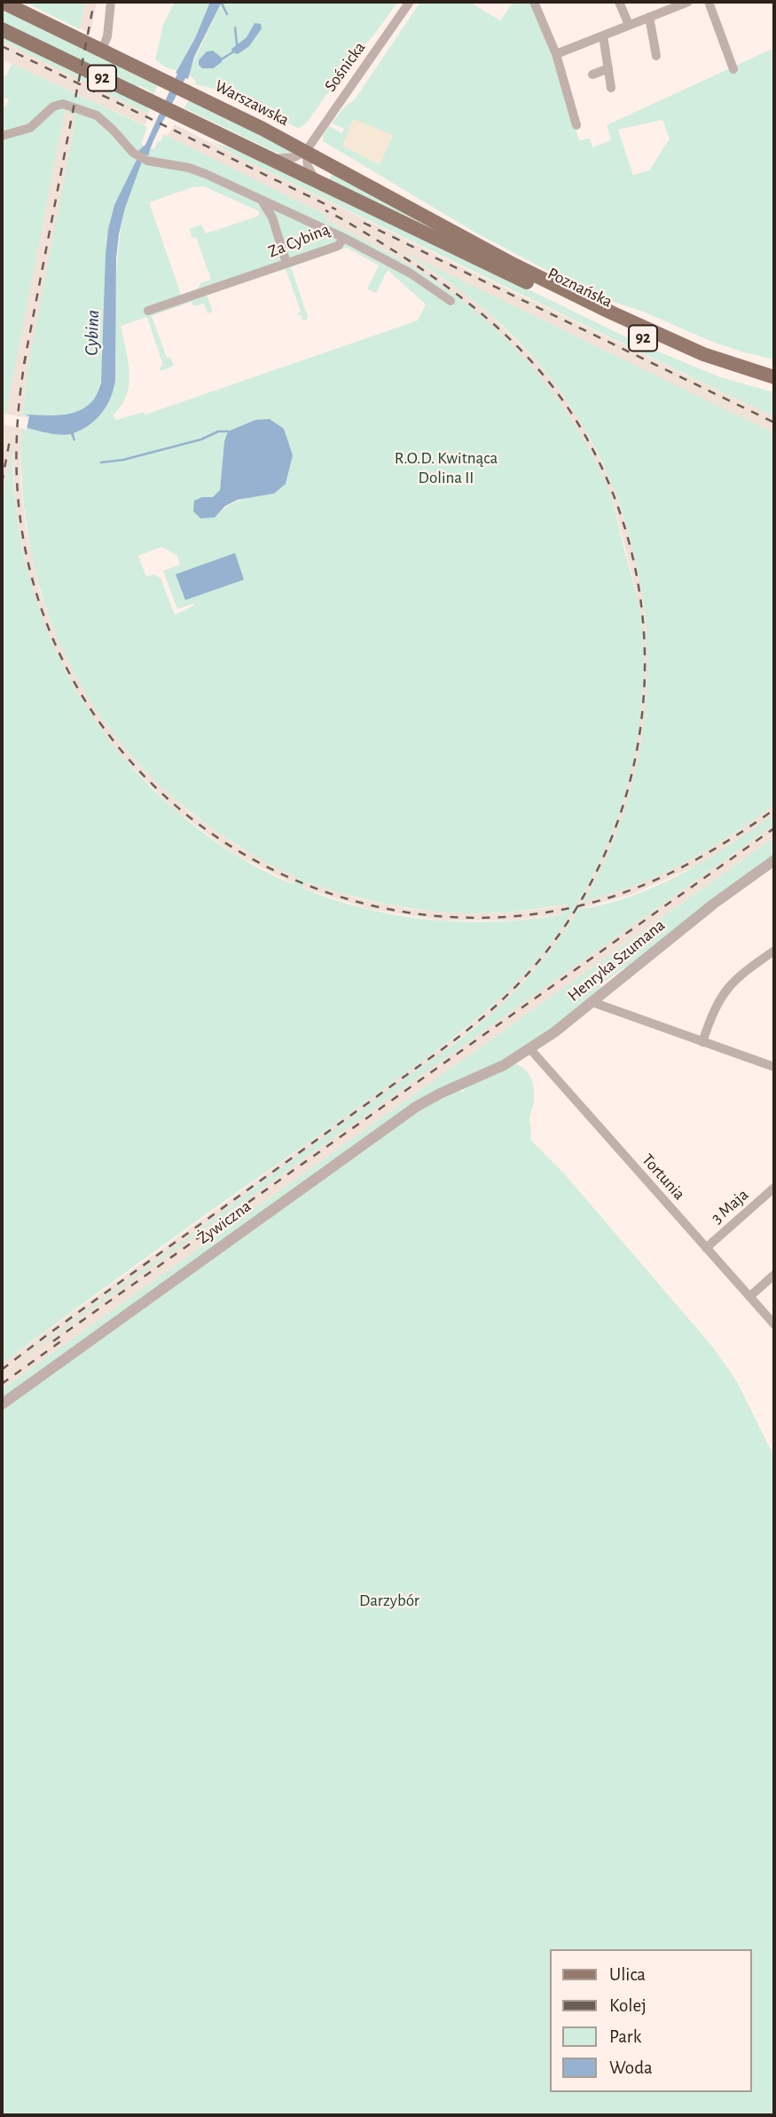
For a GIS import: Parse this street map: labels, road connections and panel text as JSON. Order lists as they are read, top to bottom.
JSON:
{
  "streets": {
    "main road": ["92", "Warszawska", "Poznańska"],
    "street": [
      "Sośnicka",
      "Za Cybiną",
      "Henryka Szumana",
      "Tortunia",
      "3 Maja",
      "Żywiczna"
    ]
  },
  "crossings": [
    ["Sośnicka", "Warszawska"],
    ["92", "Warszawska"],
    ["92", "Poznańska"],
    ["Warszawska", "Poznańska"],
    ["Henryka Szumana", "Tortunia"],
    ["Henryka Szumana", "Żywiczna"],
    ["Tortunia", "3 Maja"]
  ],
  "water": ["Cybina"],
  "parks": ["R.O.D. Kwitnąca Dolina II", "Darzybór"],
  "legend": [
    "Ulica",
    "Kolej",
    "Park",
    "Woda"
  ]
}
